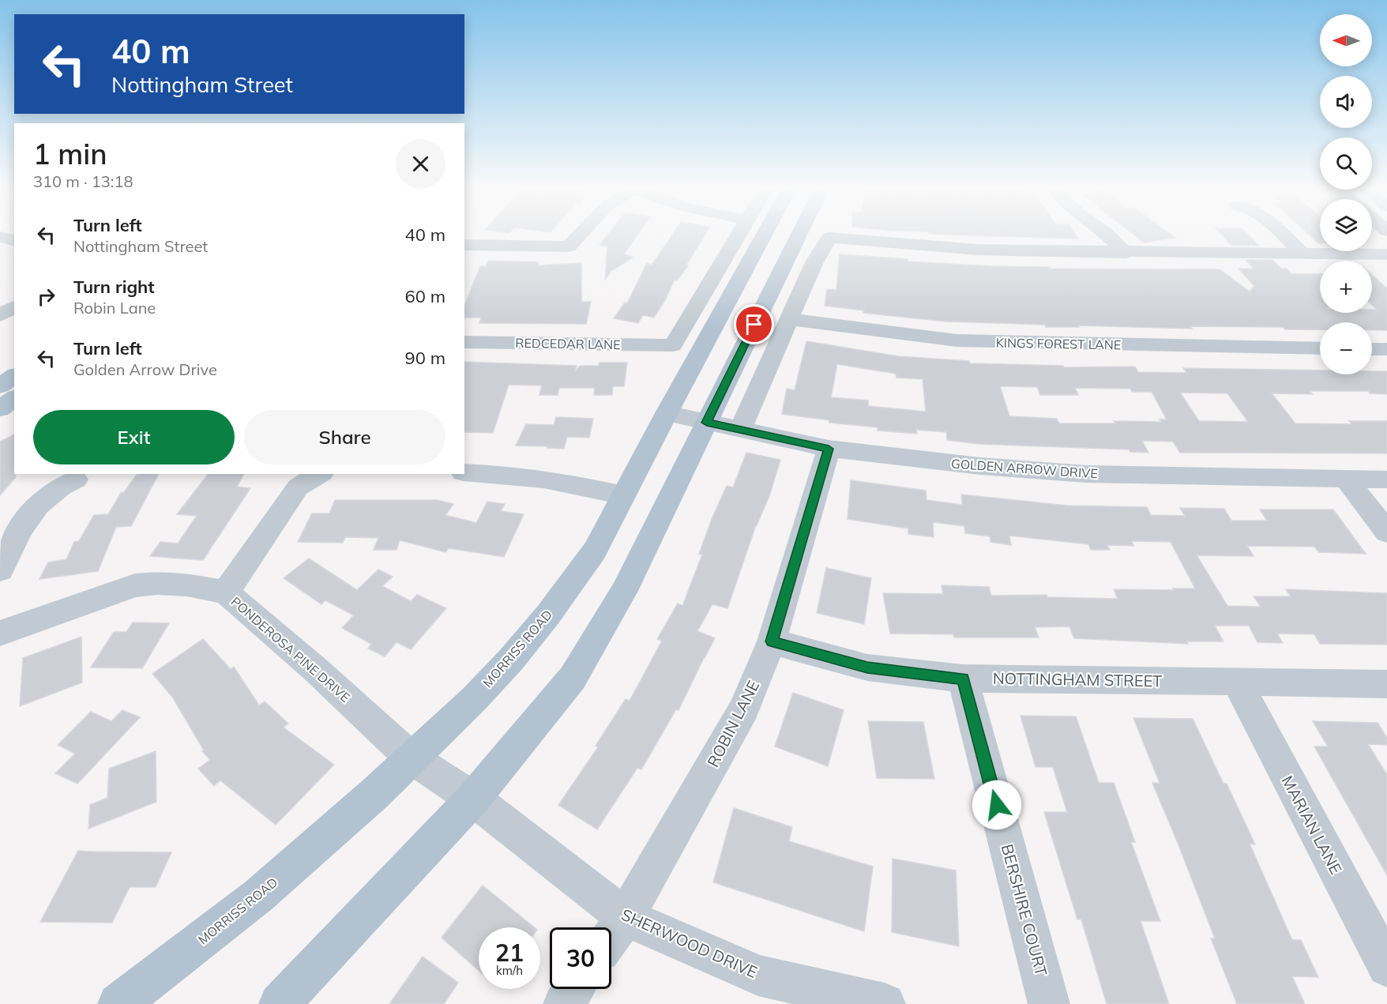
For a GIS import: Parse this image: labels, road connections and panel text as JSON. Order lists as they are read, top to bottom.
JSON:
{
  "streets": {
    "main road": ["MORRISS ROAD"],
    "street": [
      "REDCEDAR LANE",
      "KINGS FOREST LANE",
      "GOLDEN ARROW DRIVE",
      "PONDEROSA PINE DRIVE",
      "NOTTINGHAM STREET",
      "ROBIN LANE",
      "MARIAN LANE",
      "BERSHIRE COURT",
      "SHERWOOD DRIVE"
    ]
  },
  "crossings": [
    ["GOLDEN ARROW DRIVE", "MORRISS ROAD"],
    ["GOLDEN ARROW DRIVE", "ROBIN LANE"],
    ["MORRISS ROAD", "PONDEROSA PINE DRIVE"],
    ["PONDEROSA PINE DRIVE", "SHERWOOD DRIVE"],
    ["NOTTINGHAM STREET", "ROBIN LANE"],
    ["NOTTINGHAM STREET", "MARIAN LANE"],
    ["NOTTINGHAM STREET", "BERSHIRE COURT"],
    ["ROBIN LANE", "SHERWOOD DRIVE"]
  ],
  "north": "left",
  "page": {
    "map_buttons": ["+", "−"],
    "turn": ["40 m", "Nottingham Street"],
    "heading": ["1 min", "310 m · 13:18"],
    "list": [
      {
        "name": "Turn left",
        "note": "Nottingham Street",
        "value": "40 m"
      },
      {
        "name": "Turn right",
        "note": "Robin Lane",
        "value": "60 m"
      },
      {
        "name": "Turn left",
        "note": "Golden Arrow Drive",
        "value": "90 m"
      }
    ],
    "buttons": ["Exit", "Share"],
    "speed": "21 km/h",
    "limit": "30"
  }
}
